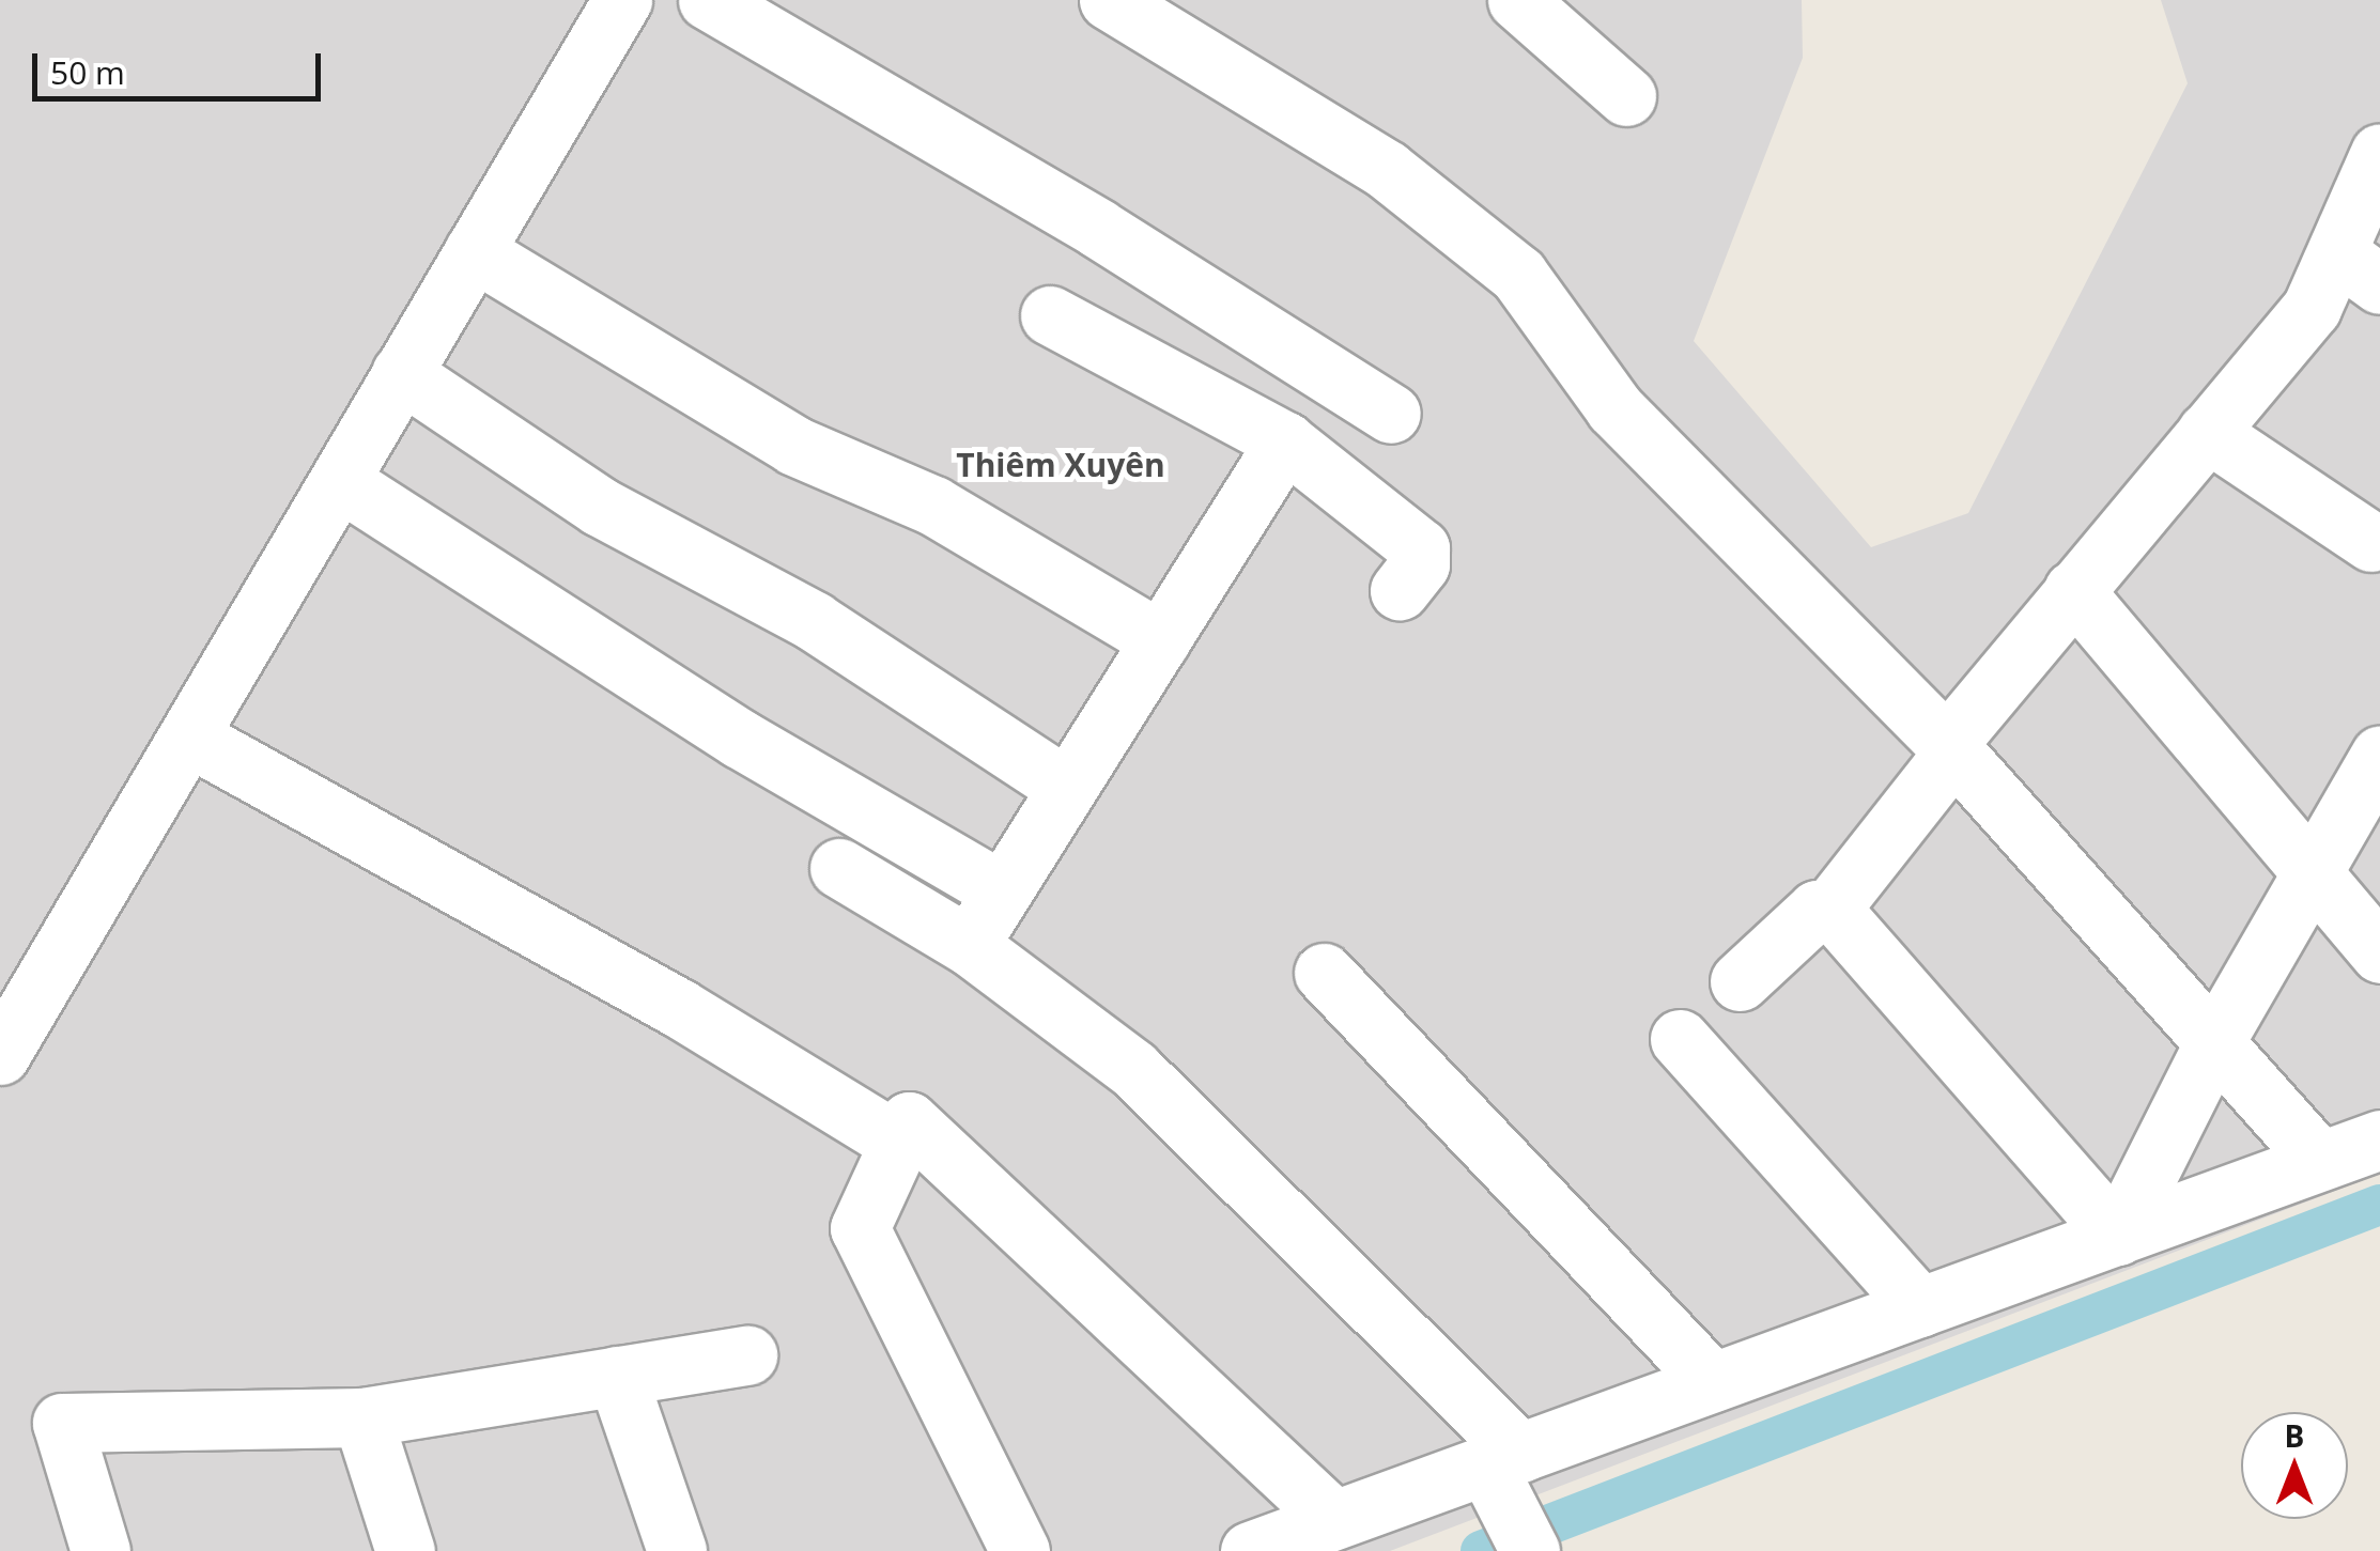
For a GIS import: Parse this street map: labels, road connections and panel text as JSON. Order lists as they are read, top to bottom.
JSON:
{
  "districts": ["Thiêm Xuyên"],
  "scale_bar": "50 m",
  "north": "top"
}
